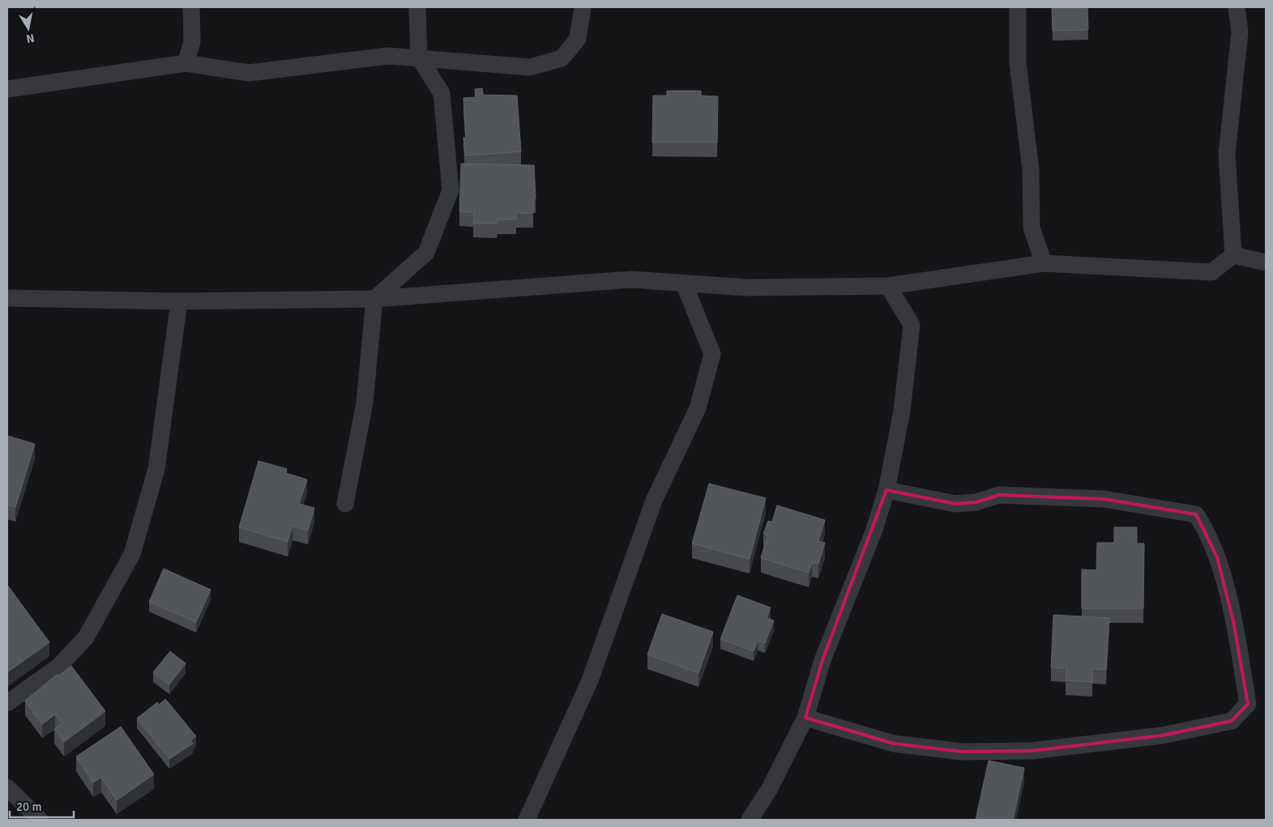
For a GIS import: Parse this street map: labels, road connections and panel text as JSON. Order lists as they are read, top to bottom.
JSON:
{
  "scale_bar": "20 m",
  "north": "bottom"
}
